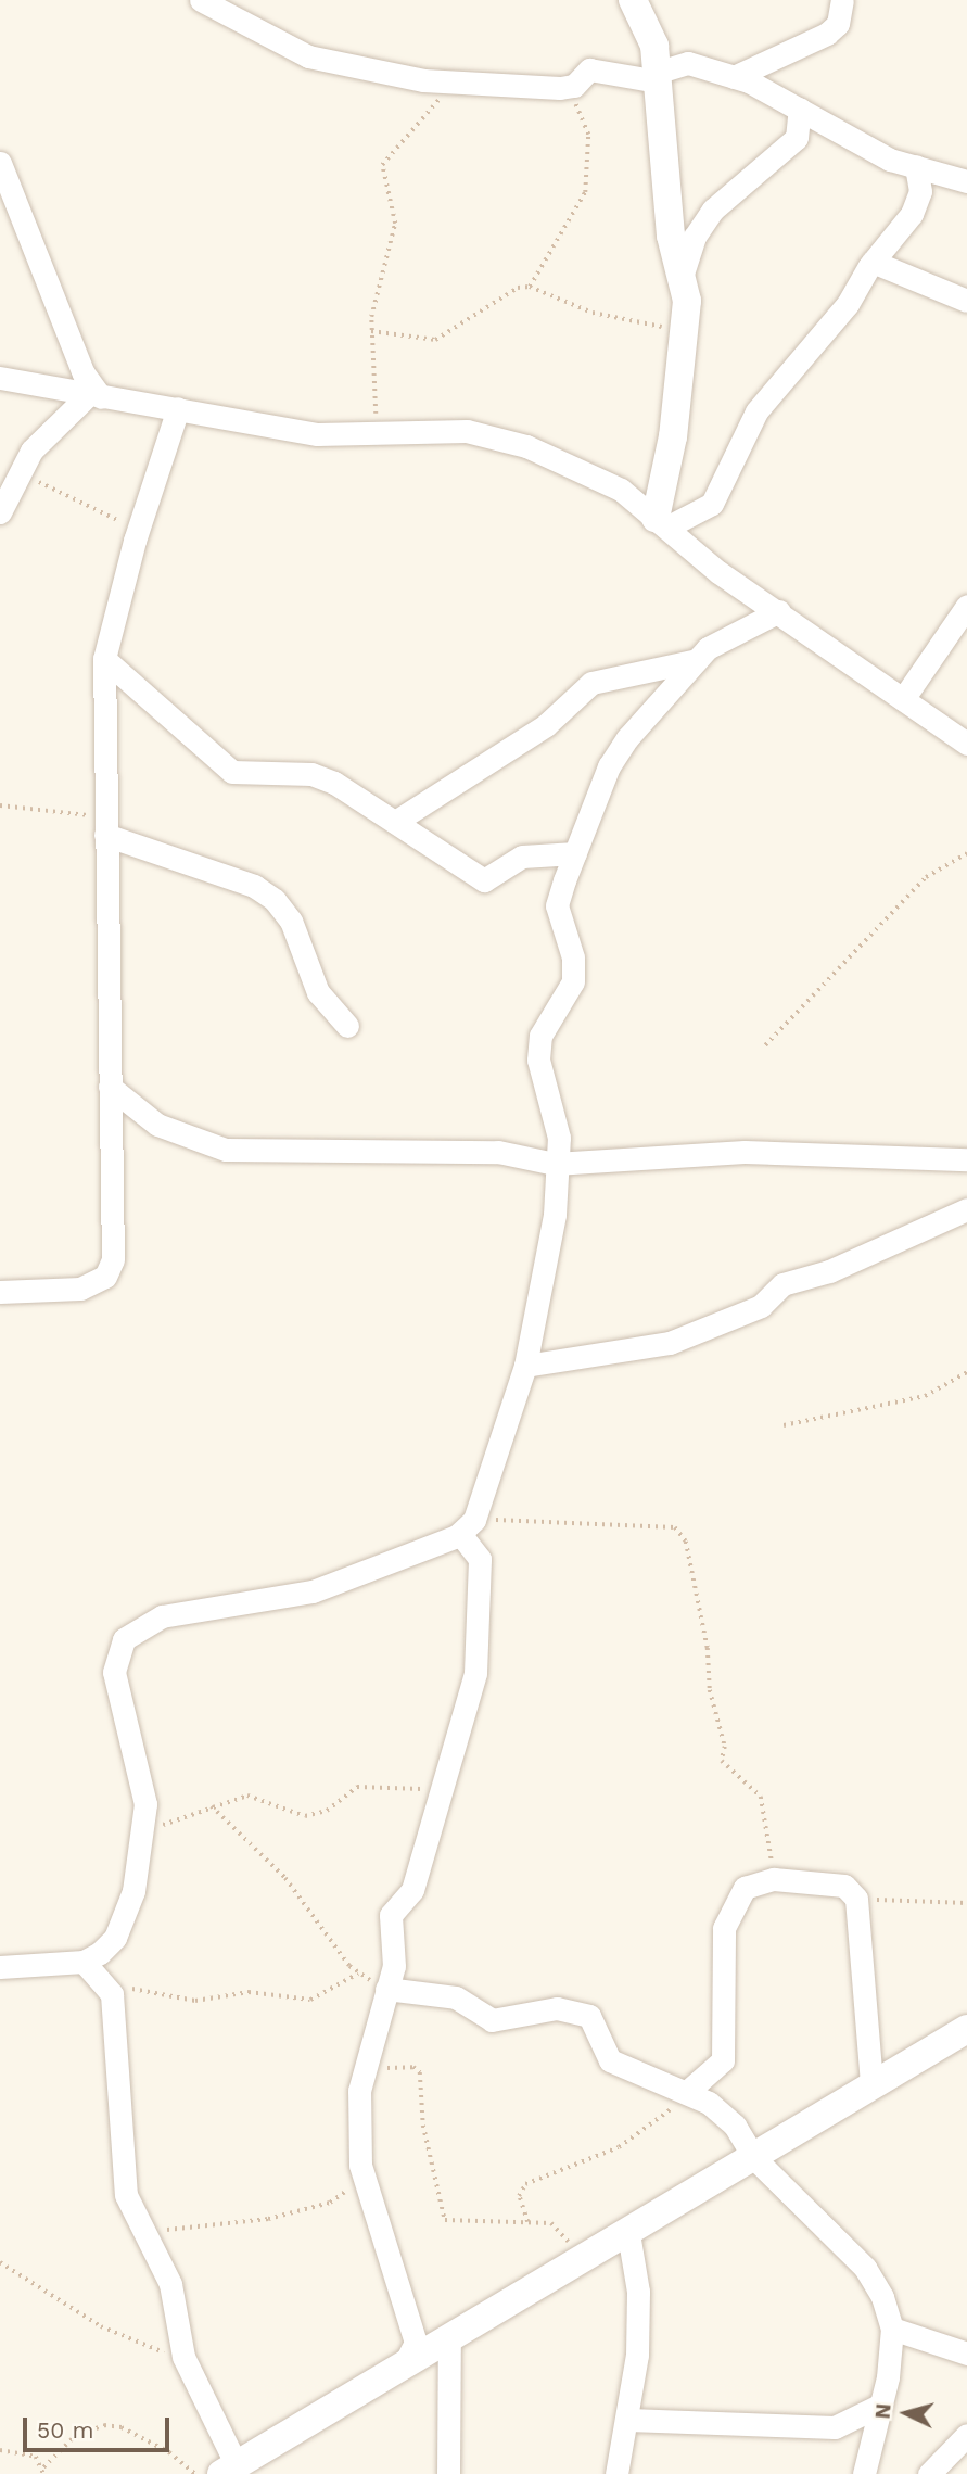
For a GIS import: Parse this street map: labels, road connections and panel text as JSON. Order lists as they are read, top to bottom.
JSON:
{
  "scale_bar": "50 m",
  "north": "left"
}
